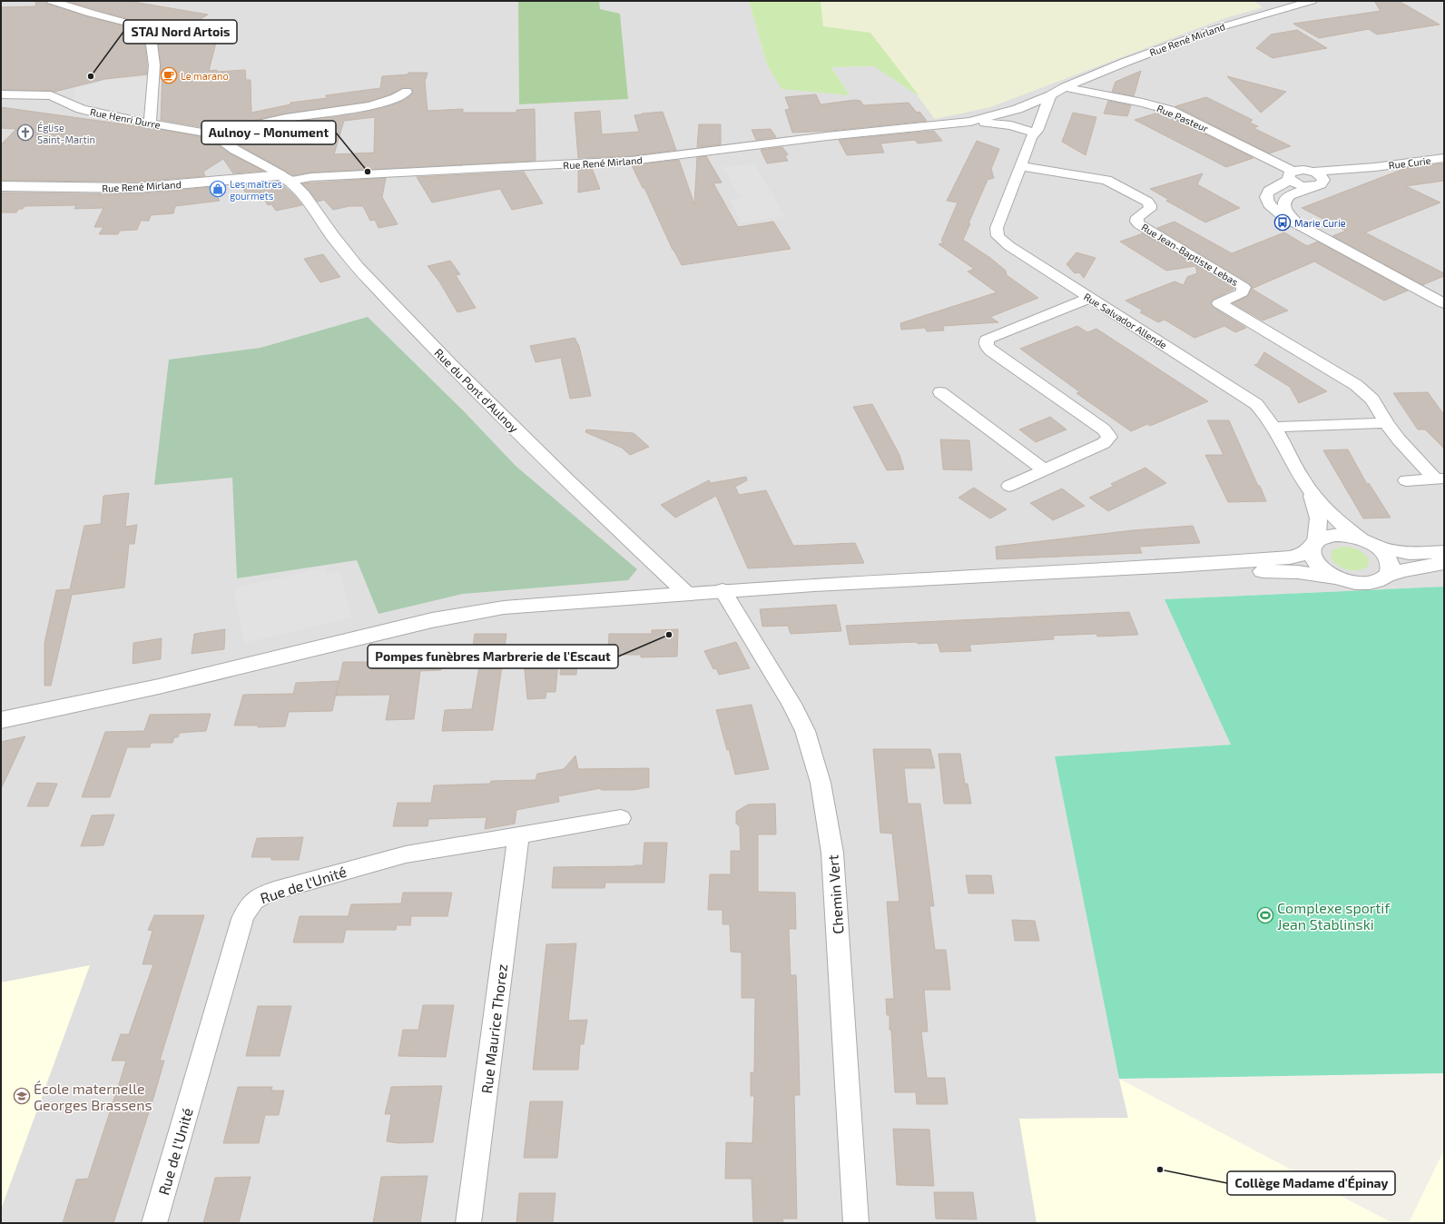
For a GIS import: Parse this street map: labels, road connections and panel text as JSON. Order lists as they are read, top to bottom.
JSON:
{
  "streets": {
    "street": [
      "Rue René Mirland",
      "Rue Henri Durre",
      "Rue Pasteur",
      "Rue Curie",
      "Rue Jean-Baptiste Lebas",
      "Rue Salvador Allende",
      "Rue du Pont d'Aulnoy",
      "Rue de l'Unité",
      "Chemin Vert",
      "Rue Maurice Thorez"
    ]
  },
  "crossings": [
    ["Rue René Mirland", "Rue Henri Durre"],
    ["Rue René Mirland", "Rue Pasteur"],
    ["Rue René Mirland", "Rue Salvador Allende"],
    ["Rue René Mirland", "Rue du Pont d'Aulnoy"],
    ["Rue Henri Durre", "Rue du Pont d'Aulnoy"],
    ["Rue Pasteur", "Rue Curie"],
    ["Rue Jean-Baptiste Lebas", "Rue Salvador Allende"],
    ["Rue de l'Unité", "Rue Maurice Thorez"]
  ],
  "places": {
    "cafe": ["Le marano"],
    "other": [
      "STAJ Nord Artois",
      "Aulnoy – Monument",
      "Pompes funèbres Marbrerie de l'Escaut",
      "Collège Madame d'Épinay"
    ],
    "church": ["Église Saint-Martin"],
    "shop": ["Les maîtres gourmets"],
    "bus stop": ["Marie Curie"],
    "sports": ["Complexe sportif Jean Stablinski"],
    "school or university": ["École maternelle Georges Brassens"]
  }
}
